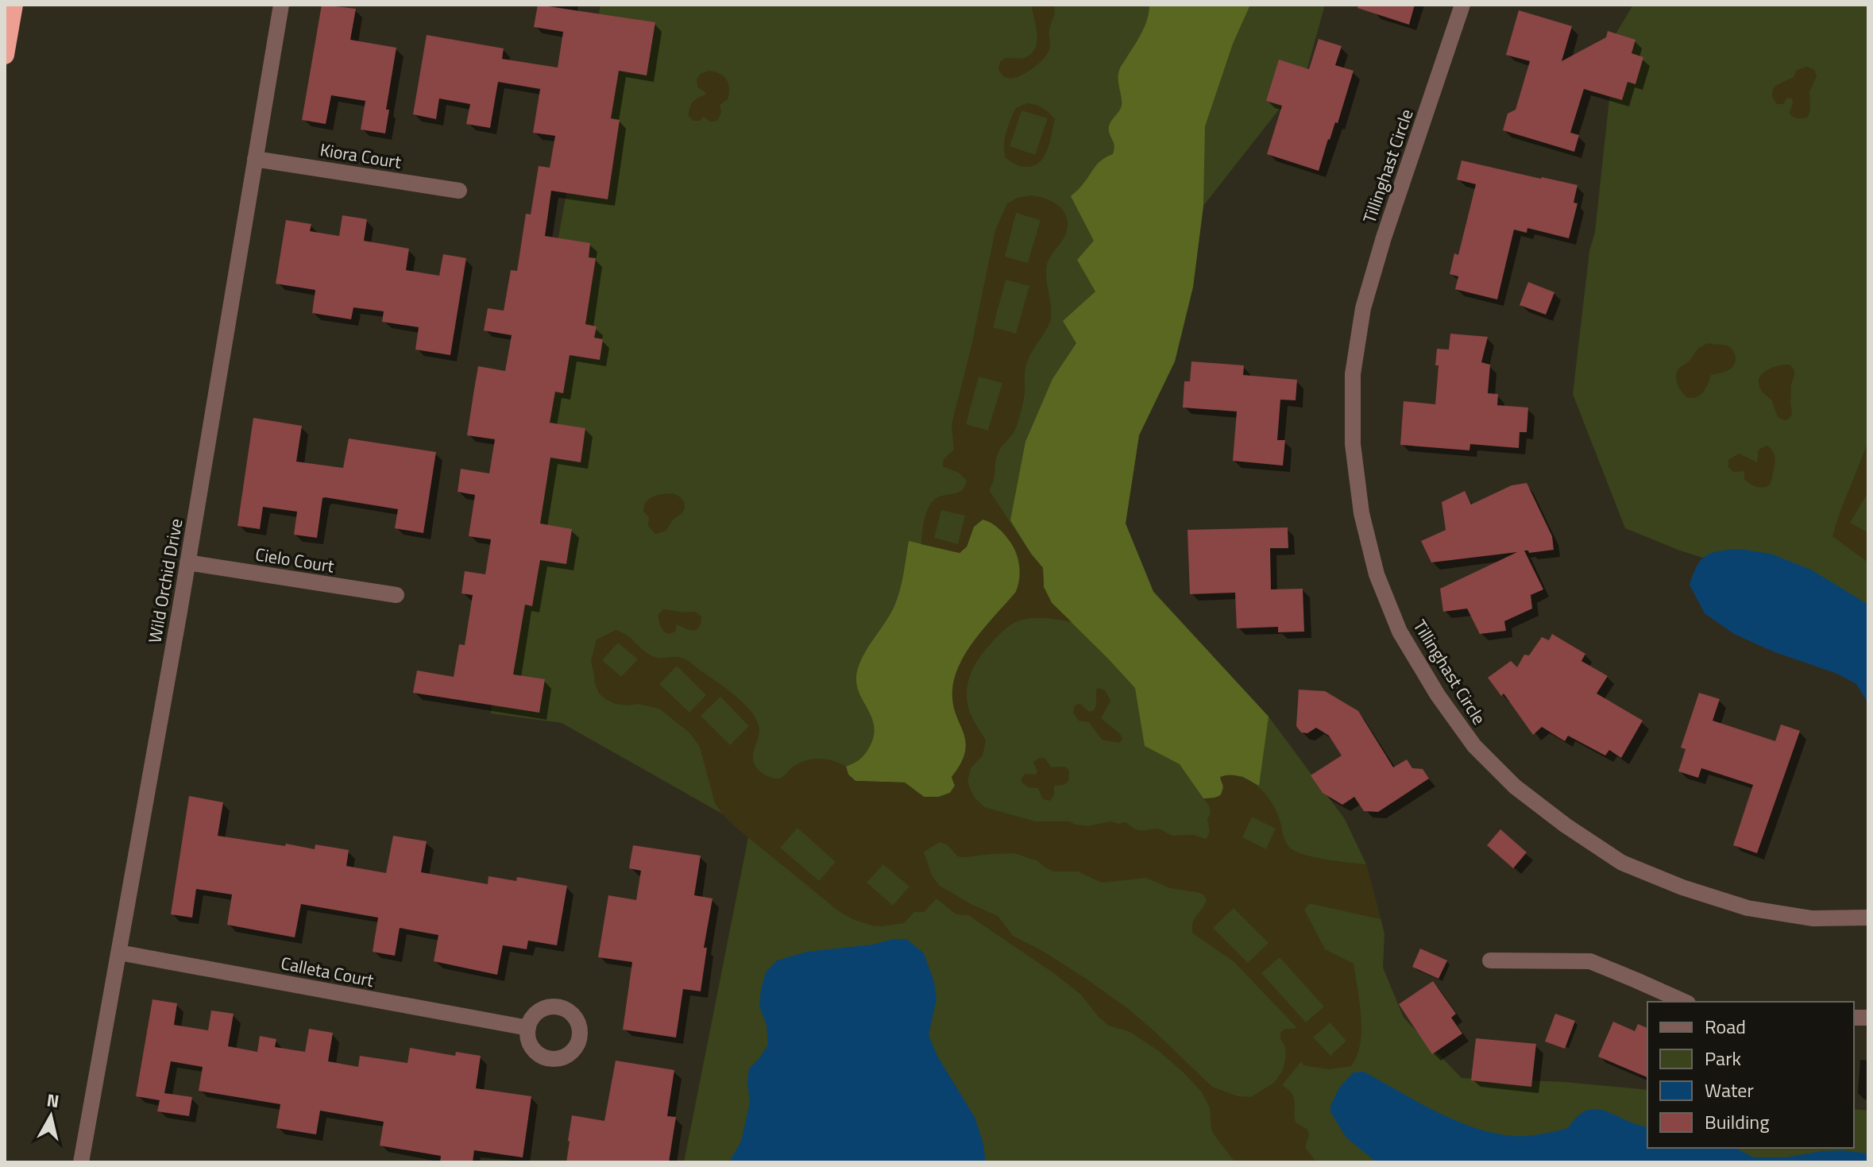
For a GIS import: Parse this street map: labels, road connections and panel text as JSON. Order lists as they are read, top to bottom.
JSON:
{
  "streets": {
    "street": [
      "Kiora Court",
      "Tillinghast Circle",
      "Cielo Court",
      "Wild Orchid Drive",
      "Calleta Court"
    ]
  },
  "crossings": [
    ["Kiora Court", "Wild Orchid Drive"],
    ["Cielo Court", "Wild Orchid Drive"],
    ["Wild Orchid Drive", "Calleta Court"]
  ],
  "legend": [
    "Road",
    "Park",
    "Water",
    "Building"
  ],
  "north": "top"
}
